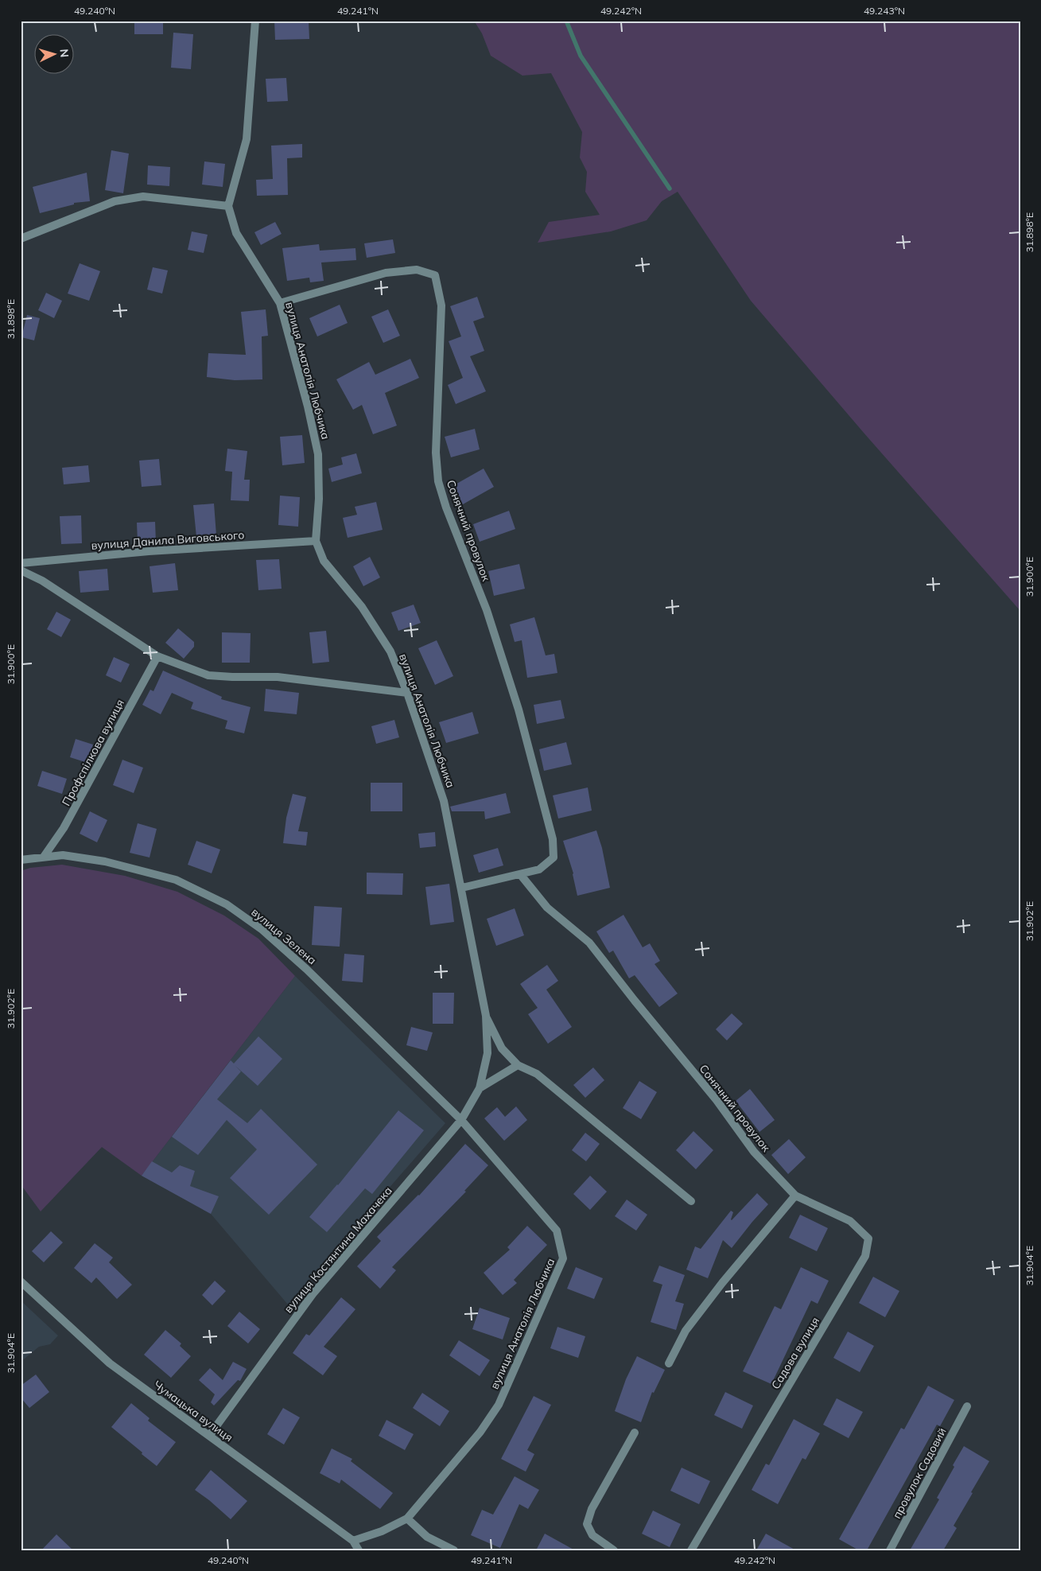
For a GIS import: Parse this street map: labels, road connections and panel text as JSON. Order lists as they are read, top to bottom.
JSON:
{
  "streets": {
    "street": [
      "вулиця Анатолія Любчика",
      "Сонячний провулок",
      "вулиця Данила Виговського",
      "Профспілкова вулиця",
      "вулиця Зелена",
      "вулиця Костянтина Махачека",
      "Садова вулиця",
      "Чумацька вулиця",
      "провулок Садовий"
    ]
  },
  "crossings": [
    ["вулиця Анатолія Любчика", "Сонячний провулок"],
    ["вулиця Анатолія Любчика", "вулиця Данила Виговського"],
    ["вулиця Анатолія Любчика", "вулиця Зелена"],
    ["вулиця Анатолія Любчика", "вулиця Костянтина Махачека"],
    ["вулиця Анатолія Любчика", "Чумацька вулиця"],
    ["Сонячний провулок", "Садова вулиця"],
    ["Профспілкова вулиця", "вулиця Зелена"],
    ["вулиця Зелена", "вулиця Костянтина Махачека"],
    ["вулиця Костянтина Махачека", "Чумацька вулиця"]
  ],
  "north": "right",
  "coordinates": [
    "49.240°N",
    "49.241°N",
    "49.242°N",
    "49.243°N",
    "31.898°E",
    "31.900°E",
    "31.902°E",
    "31.904°E"
  ]
}
